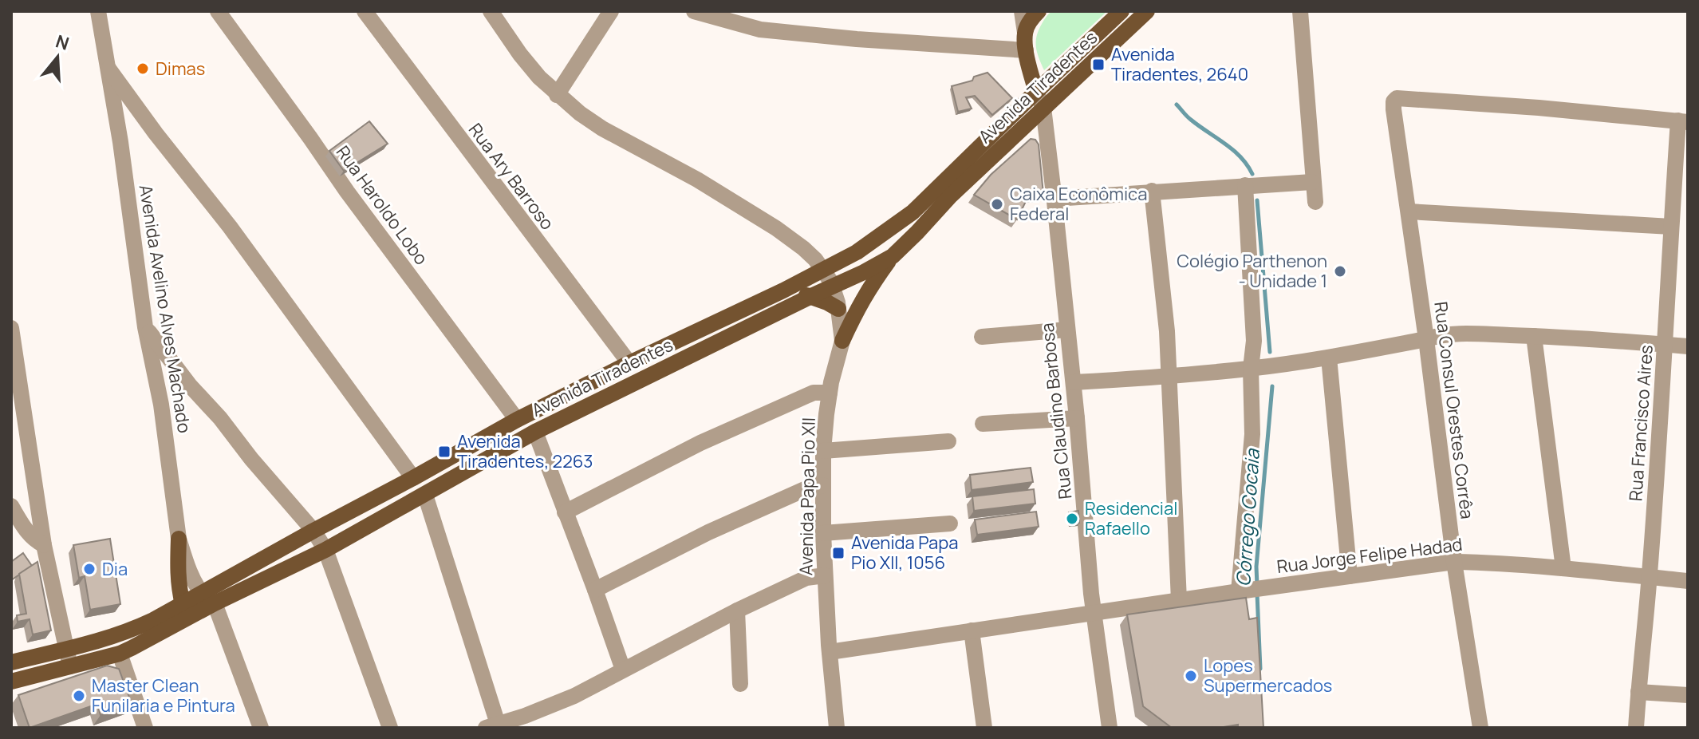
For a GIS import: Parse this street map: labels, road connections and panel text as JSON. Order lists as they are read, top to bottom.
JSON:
{
  "streets": {
    "main road": ["Avenida Tiradentes"],
    "street": [
      "Rua Ary Barroso",
      "Rua Haroldo Lobo",
      "Avenida Avelino Alves Machado",
      "Rua Consul Orestes Corrêa",
      "Rua Claudino Barbosa",
      "Rua Francisco Aires",
      "Avenida Papa Pio XII",
      "Rua Jorge Felipe Hadad"
    ]
  },
  "crossings": [
    ["Avenida Tiradentes", "Rua Ary Barroso"],
    ["Avenida Tiradentes", "Rua Haroldo Lobo"],
    ["Avenida Tiradentes", "Avenida Avelino Alves Machado"],
    ["Avenida Tiradentes", "Rua Claudino Barbosa"],
    ["Avenida Tiradentes", "Avenida Papa Pio XII"],
    ["Rua Consul Orestes Corrêa", "Rua Francisco Aires"],
    ["Rua Consul Orestes Corrêa", "Rua Jorge Felipe Hadad"],
    ["Rua Claudino Barbosa", "Rua Jorge Felipe Hadad"],
    ["Rua Francisco Aires", "Rua Jorge Felipe Hadad"],
    ["Avenida Papa Pio XII", "Rua Jorge Felipe Hadad"]
  ],
  "water": ["Córrego Cocaia"],
  "places": {
    "transit": ["Avenida Tiradentes, 2640", "Avenida Tiradentes, 2263", "Avenida Papa Pio XII, 1056"],
    "other": [
      "Dimas",
      "Caixa Econômica Federal",
      "Colégio Parthenon - Unidade 1",
      "Residencial Rafaello",
      "Dia",
      "Lopes Supermercados",
      "Master Clean Funilaria e Pintura"
    ]
  },
  "north": "top"
}
